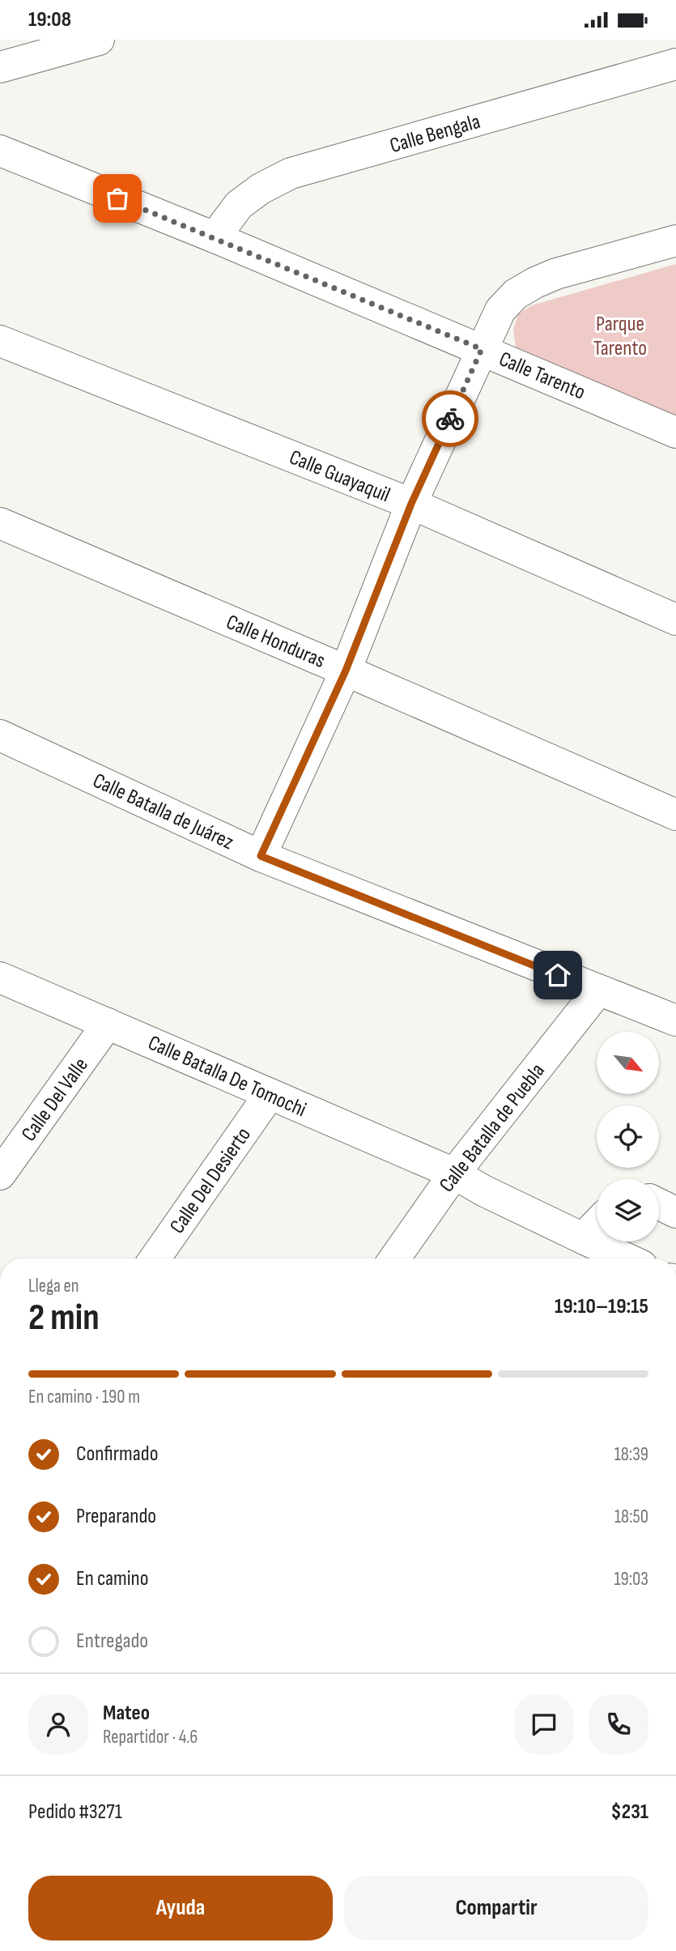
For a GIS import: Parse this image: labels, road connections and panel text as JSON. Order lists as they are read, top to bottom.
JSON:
{
  "streets": {
    "street": [
      "Calle Bengala",
      "Calle Tarento",
      "Calle Guayaquil",
      "Calle Honduras",
      "Calle Batalla de Juárez",
      "Calle Batalla De Tomochi",
      "Calle Del Valle",
      "Calle Batalla de Puebla",
      "Calle Del Desierto"
    ]
  },
  "crossings": [
    ["Calle Bengala", "Calle Tarento"],
    ["Calle Batalla de Juárez", "Calle Batalla de Puebla"],
    ["Calle Batalla De Tomochi", "Calle Del Valle"],
    ["Calle Batalla De Tomochi", "Calle Batalla de Puebla"],
    ["Calle Batalla De Tomochi", "Calle Del Desierto"]
  ],
  "parks": ["Parque Tarento"],
  "north": "bottom right",
  "page": {
    "status": "19:08",
    "heading": ["2 min", "Llega en", "19:10–19:15"],
    "panel": [
      "Mateo",
      "Repartidor · 4.6",
      "Pedido #3271",
      "$231"
    ],
    "bar": "En camino · 190 m",
    "list": [
      ["Confirmado", "18:39"],
      ["Preparando", "18:50"],
      ["En camino", "19:03"],
      "Entregado"
    ],
    "buttons": ["Ayuda", "Compartir"]
  }
}
